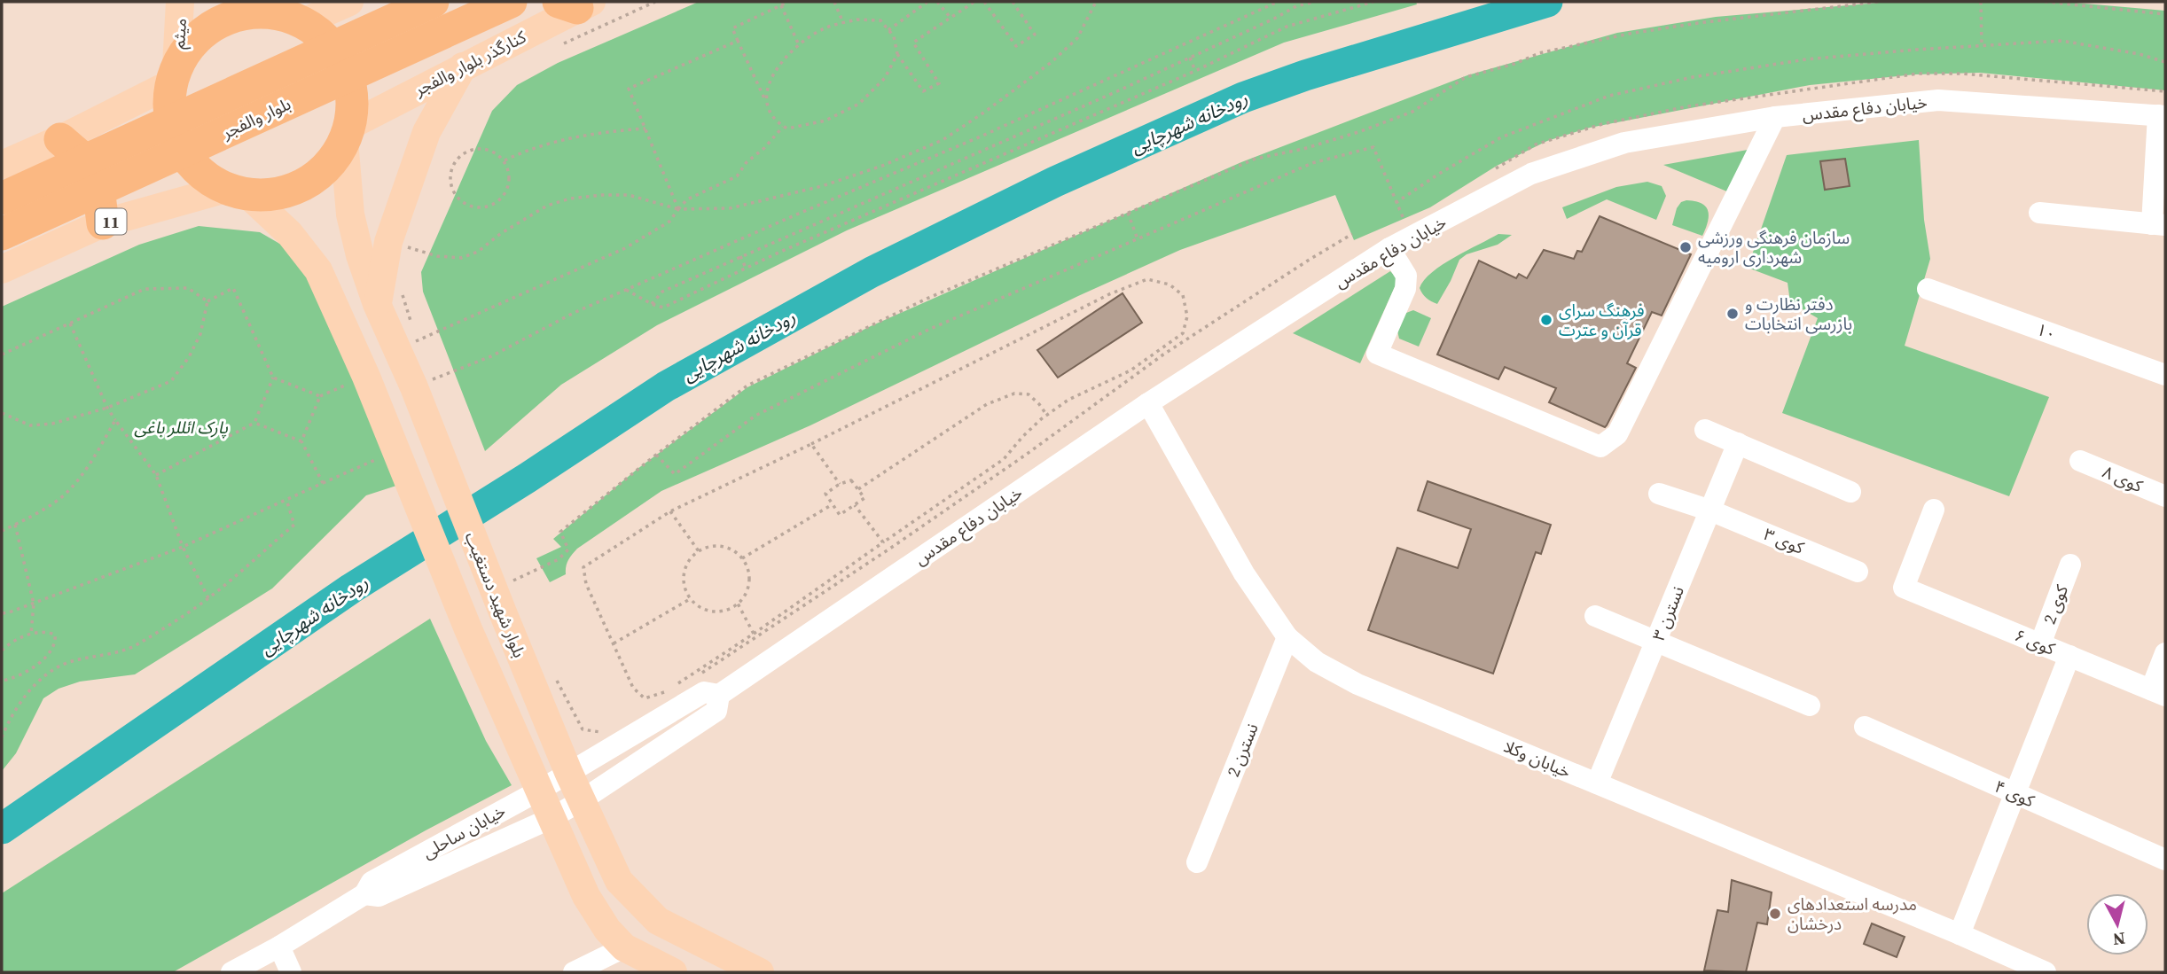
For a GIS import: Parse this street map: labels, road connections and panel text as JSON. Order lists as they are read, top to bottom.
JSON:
{
  "streets": {
    "highway": ["بلوار والفجر"],
    "main road": [
      "میثم",
      "کنارگذر بلوار والفجر",
      "11",
      "بلوار شهید دستغیب"
    ],
    "street": [
      "خیابان دفاع مقدس",
      "۱۰",
      "کوی ۸",
      "کوی ۳",
      "کوی 2",
      "نسترن ۳",
      "کوی ۶",
      "نسترن 2",
      "خیابان وکلا",
      "کوی ۴",
      "خیابان ساحلی"
    ]
  },
  "crossings": [
    ["میثم", "کنارگذر بلوار والفجر"],
    ["میثم", "11"],
    ["میثم", "بلوار شهید دستغیب"],
    ["کنارگذر بلوار والفجر", "11"],
    ["کنارگذر بلوار والفجر", "بلوار شهید دستغیب"],
    ["خیابان دفاع مقدس", "بلوار شهید دستغیب"],
    ["خیابان دفاع مقدس", "خیابان وکلا"],
    ["خیابان دفاع مقدس", "خیابان ساحلی"],
    ["11", "بلوار شهید دستغیب"],
    ["کوی ۳", "نسترن ۳"],
    ["بلوار شهید دستغیب", "خیابان ساحلی"],
    ["کوی 2", "کوی ۶"],
    ["نسترن ۳", "خیابان وکلا"],
    ["نسترن 2", "خیابان وکلا"]
  ],
  "water": ["رودخانه شهرچایی"],
  "parks": ["پارک ائللر باغی"],
  "places": [
    "سازمان فرهنگی ورزشی شهرداری ارومیه",
    "دفتر نظارت و بازرسی انتخابات",
    "فرهنگ سرای قرآن و عترت",
    "مدرسه استعدادهای درخشان"
  ],
  "north": "bottom"
}
